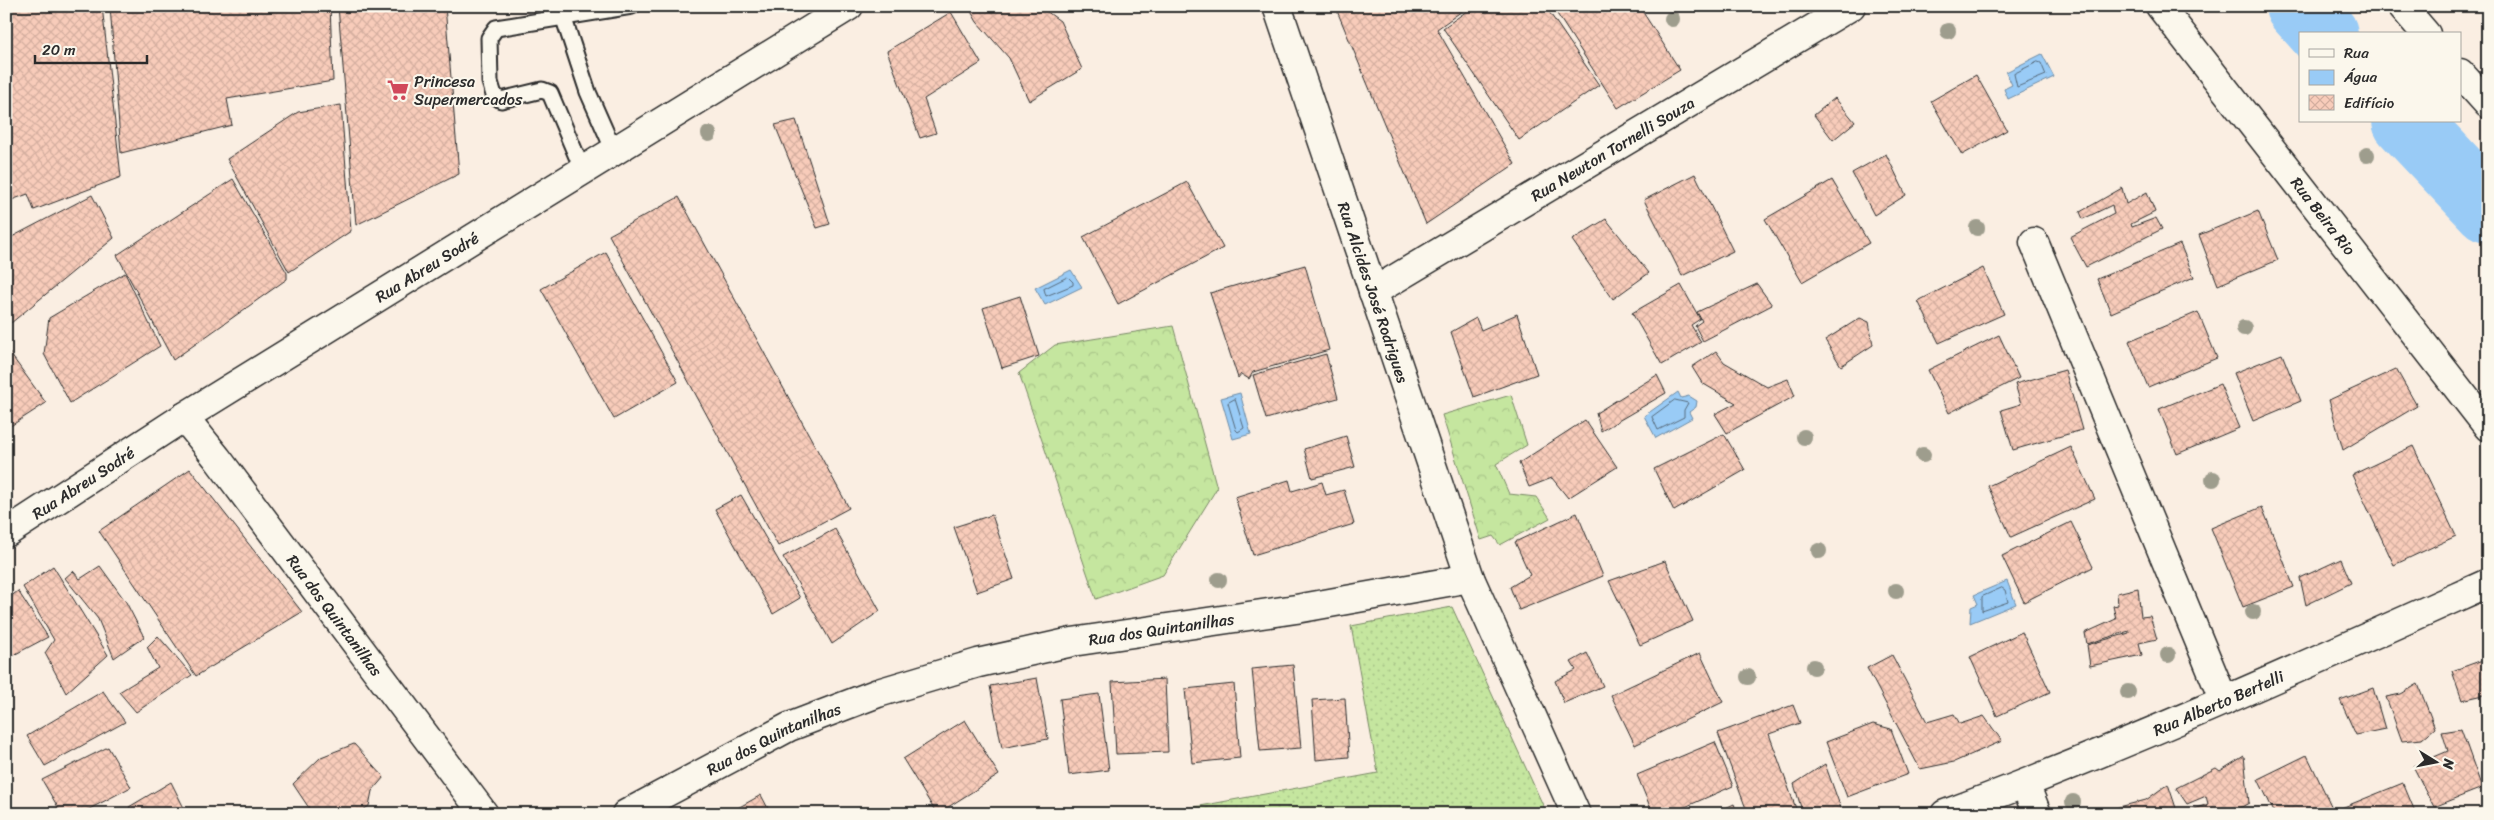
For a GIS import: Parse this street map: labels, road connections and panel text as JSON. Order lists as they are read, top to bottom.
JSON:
{
  "streets": {
    "street": [
      "Rua Newton Tornelli Souza",
      "Rua Beira Rio",
      "Rua Abreu Sodré",
      "Rua Alcides José Rodrigues",
      "Rua dos Quintanilhas",
      "Rua Alberto Bertelli"
    ]
  },
  "crossings": [
    ["Rua Newton Tornelli Souza", "Rua Alcides José Rodrigues"],
    ["Rua Abreu Sodré", "Rua dos Quintanilhas"],
    ["Rua Alcides José Rodrigues", "Rua dos Quintanilhas"]
  ],
  "places": {
    "supermarket": ["Princesa Supermercados"]
  },
  "legend": ["Rua", "Água", "Edifício"],
  "scale_bar": "20 m",
  "north": "right"
}
